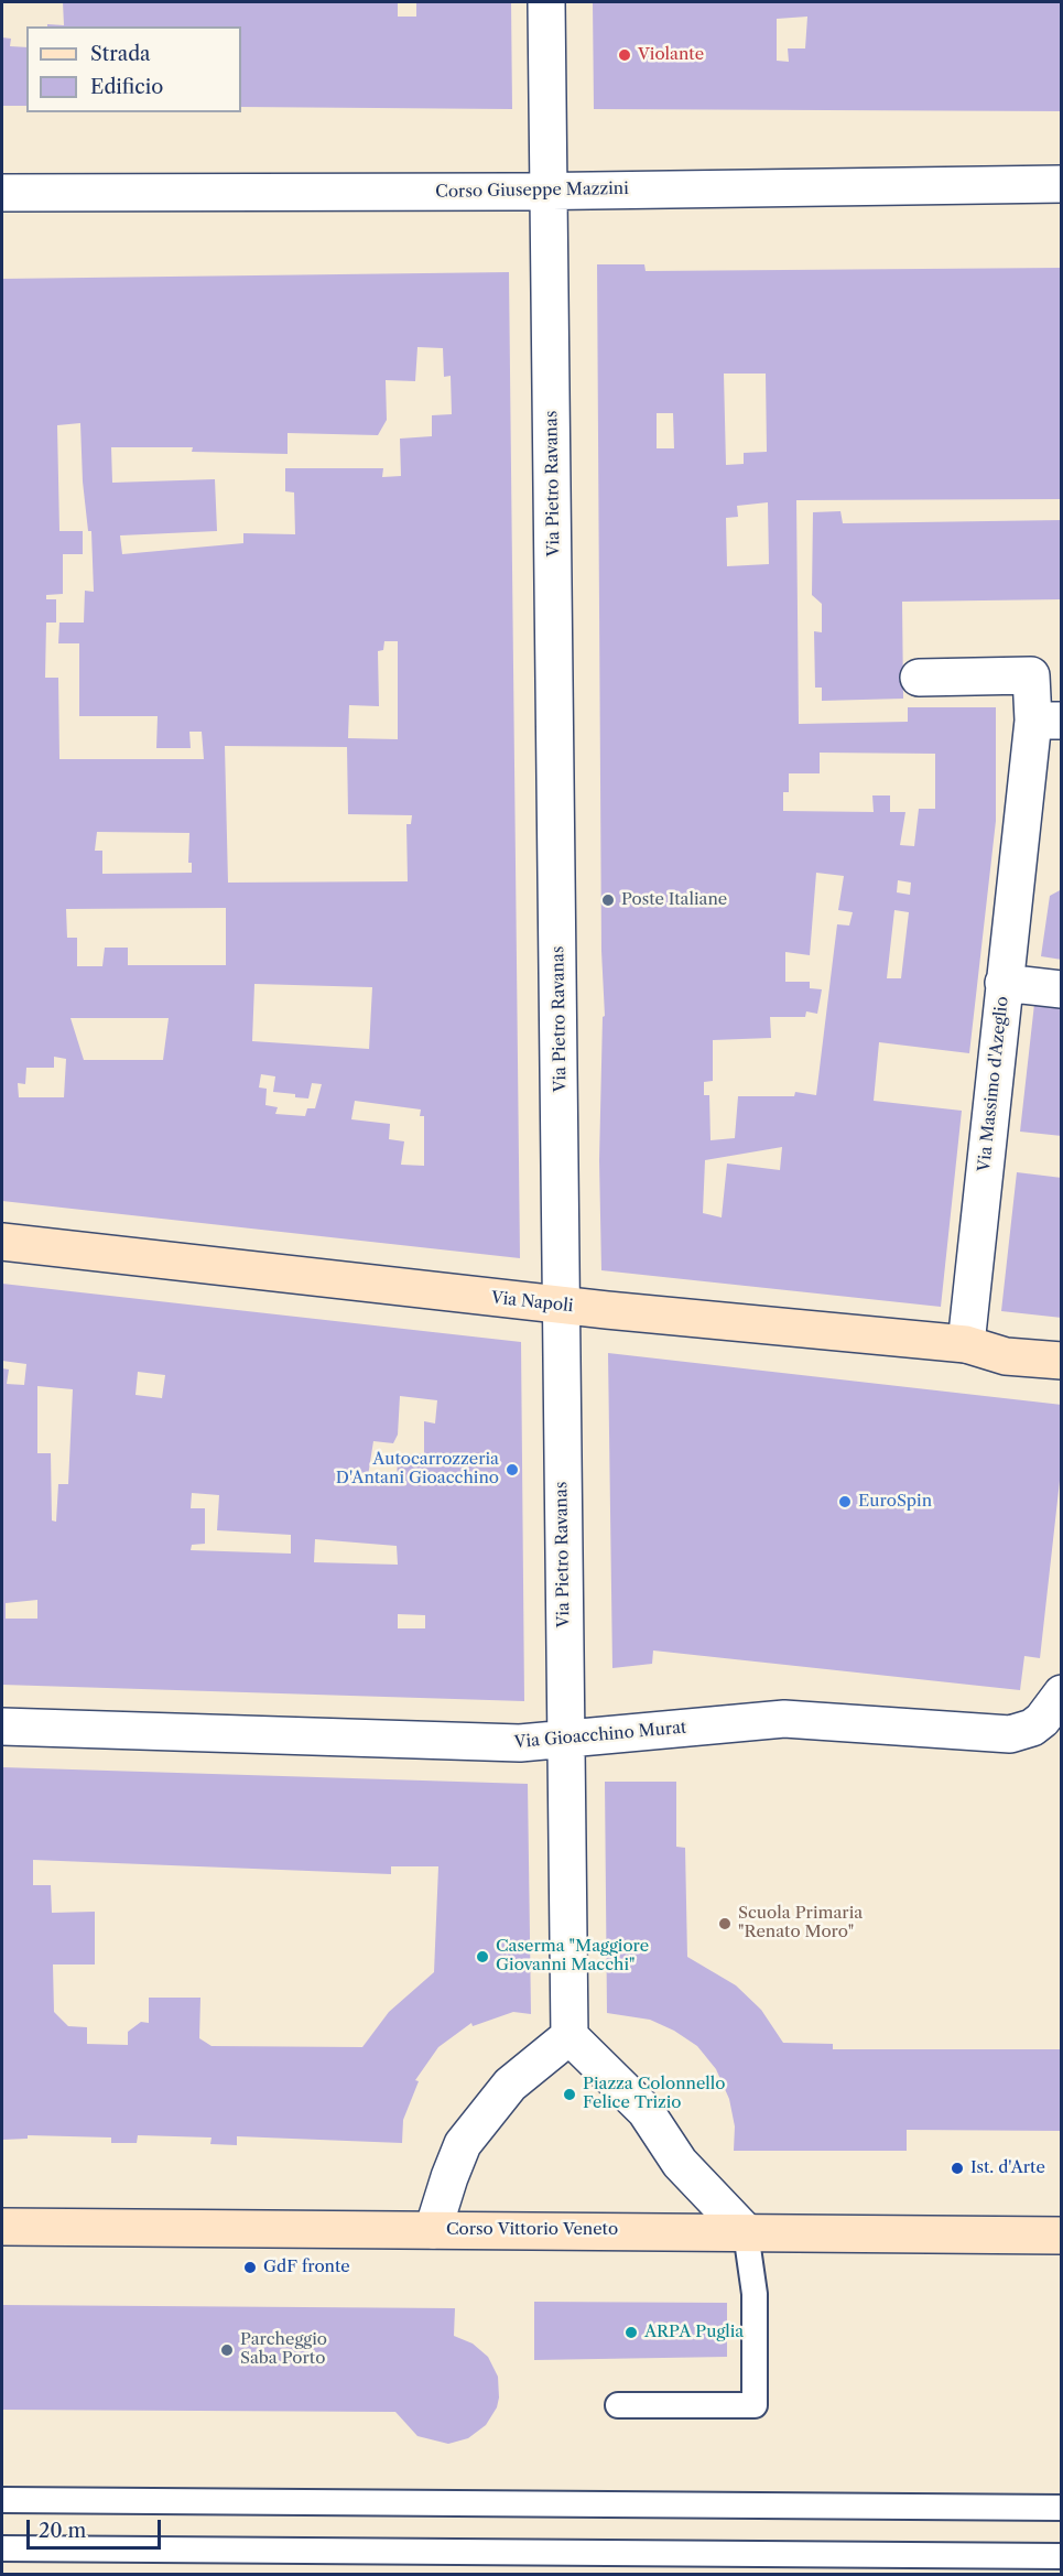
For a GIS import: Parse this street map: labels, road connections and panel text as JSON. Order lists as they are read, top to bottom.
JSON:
{
  "streets": {
    "street": [
      "Corso Giuseppe Mazzini",
      "Via Pietro Ravanas",
      "Via Massimo d'Azeglio",
      "Via Napoli",
      "Via Gioacchino Murat",
      "Corso Vittorio Veneto"
    ]
  },
  "crossings": [
    ["Corso Giuseppe Mazzini", "Via Pietro Ravanas"],
    ["Via Pietro Ravanas", "Via Napoli"],
    ["Via Pietro Ravanas", "Via Gioacchino Murat"],
    ["Via Massimo d'Azeglio", "Via Napoli"]
  ],
  "places": [
    "Violante",
    "Poste Italiane",
    "Autocarrozzeria D'Antani Gioacchino",
    "EuroSpin",
    "Scuola Primaria \"Renato Moro\"",
    "Caserma \"Maggiore Giovanni Macchi\"",
    "Piazza Colonnello Felice Trizio",
    "Ist. d'Arte",
    "GdF fronte",
    "ARPA Puglia",
    "Parcheggio Saba Porto"
  ],
  "legend": ["Strada", "Edificio"],
  "scale_bar": "20 m"
}
